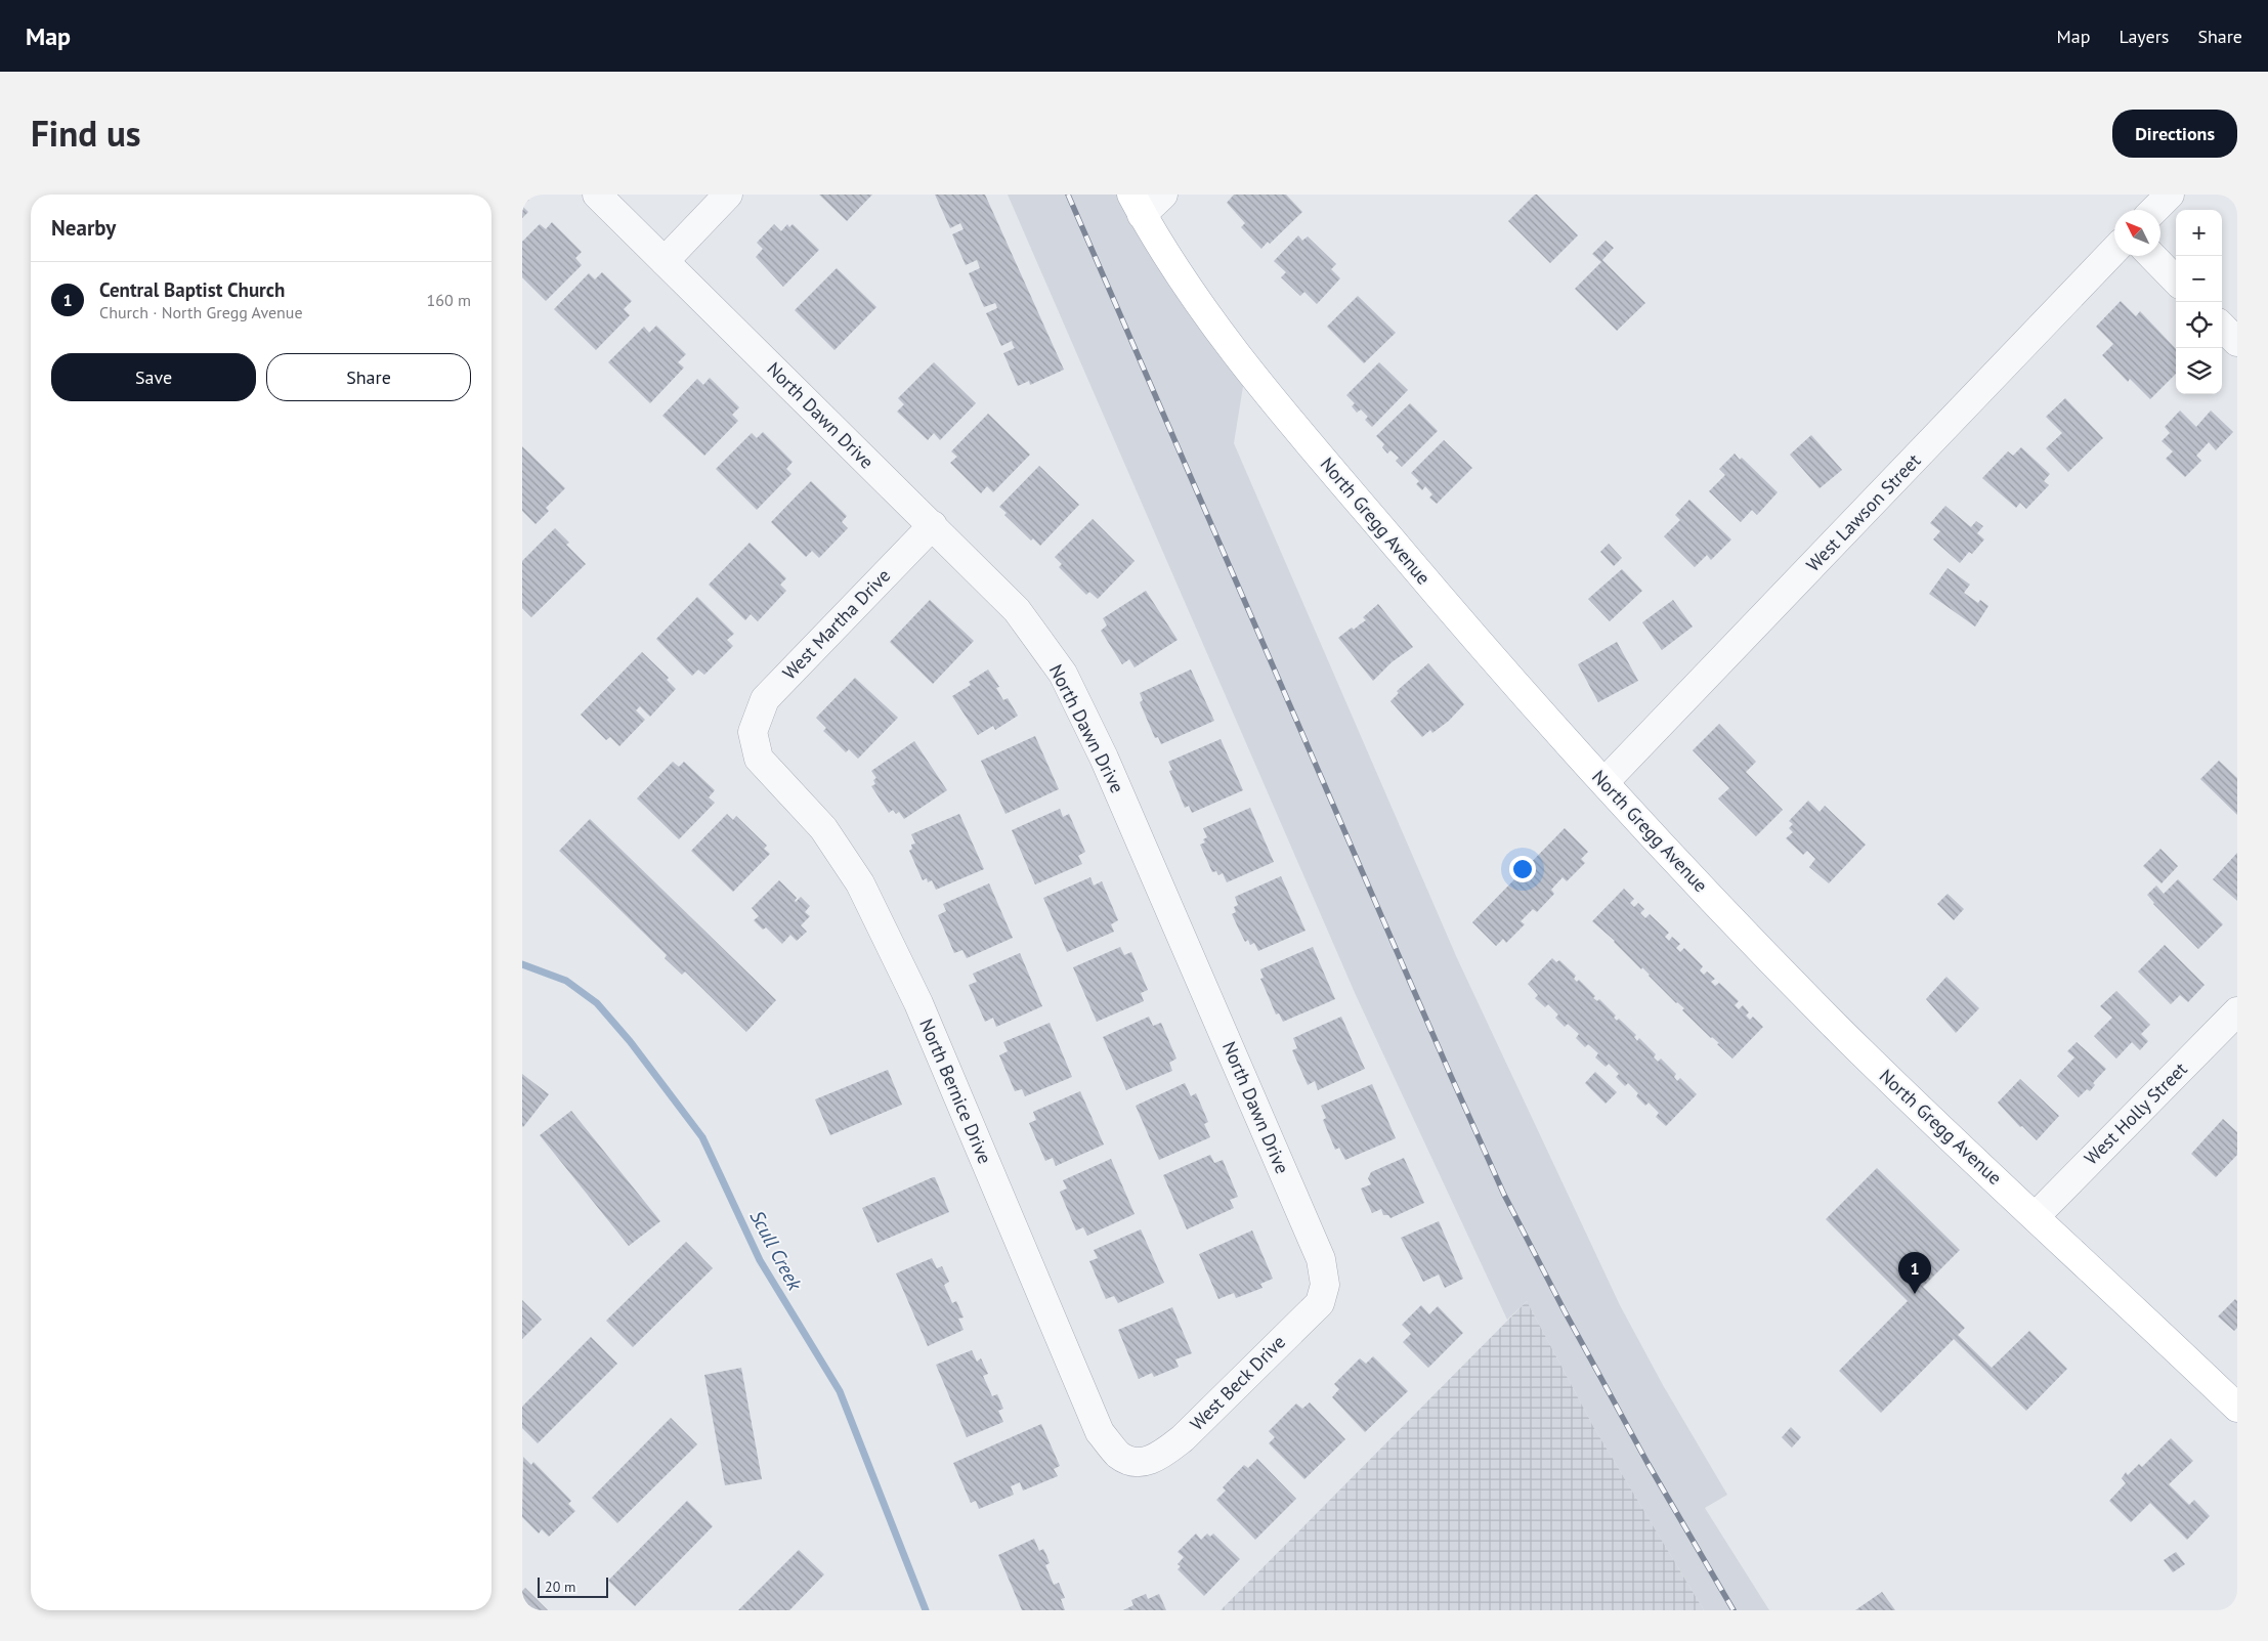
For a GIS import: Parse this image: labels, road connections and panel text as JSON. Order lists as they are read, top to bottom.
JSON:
{
  "streets": {
    "main road": ["North Gregg Avenue"],
    "street": [
      "North Dawn Drive",
      "West Lawson Street",
      "West Martha Drive",
      "North Bernice Drive",
      "West Holly Street",
      "West Beck Drive"
    ]
  },
  "crossings": [
    ["North Dawn Drive", "West Martha Drive"],
    ["North Dawn Drive", "West Beck Drive"],
    ["West Lawson Street", "North Gregg Avenue"],
    ["North Gregg Avenue", "West Holly Street"],
    ["West Martha Drive", "North Bernice Drive"],
    ["North Bernice Drive", "West Beck Drive"]
  ],
  "water": ["Scull Creek"],
  "scale_bar": "20 m",
  "north": "top left",
  "page": {
    "header": "Map",
    "nav": ["Map", "Layers", "Share"],
    "title": "Find us",
    "buttons": [
      "Directions",
      ["Save", "Share"]
    ],
    "heading": "Nearby",
    "map_buttons": ["+", "−"],
    "list": [
      {
        "mark": "1",
        "name": "Central Baptist Church",
        "note": "Church · North Gregg Avenue",
        "value": "160 m"
      }
    ],
    "pins": "1",
    "scale": "20 m"
  }
}
